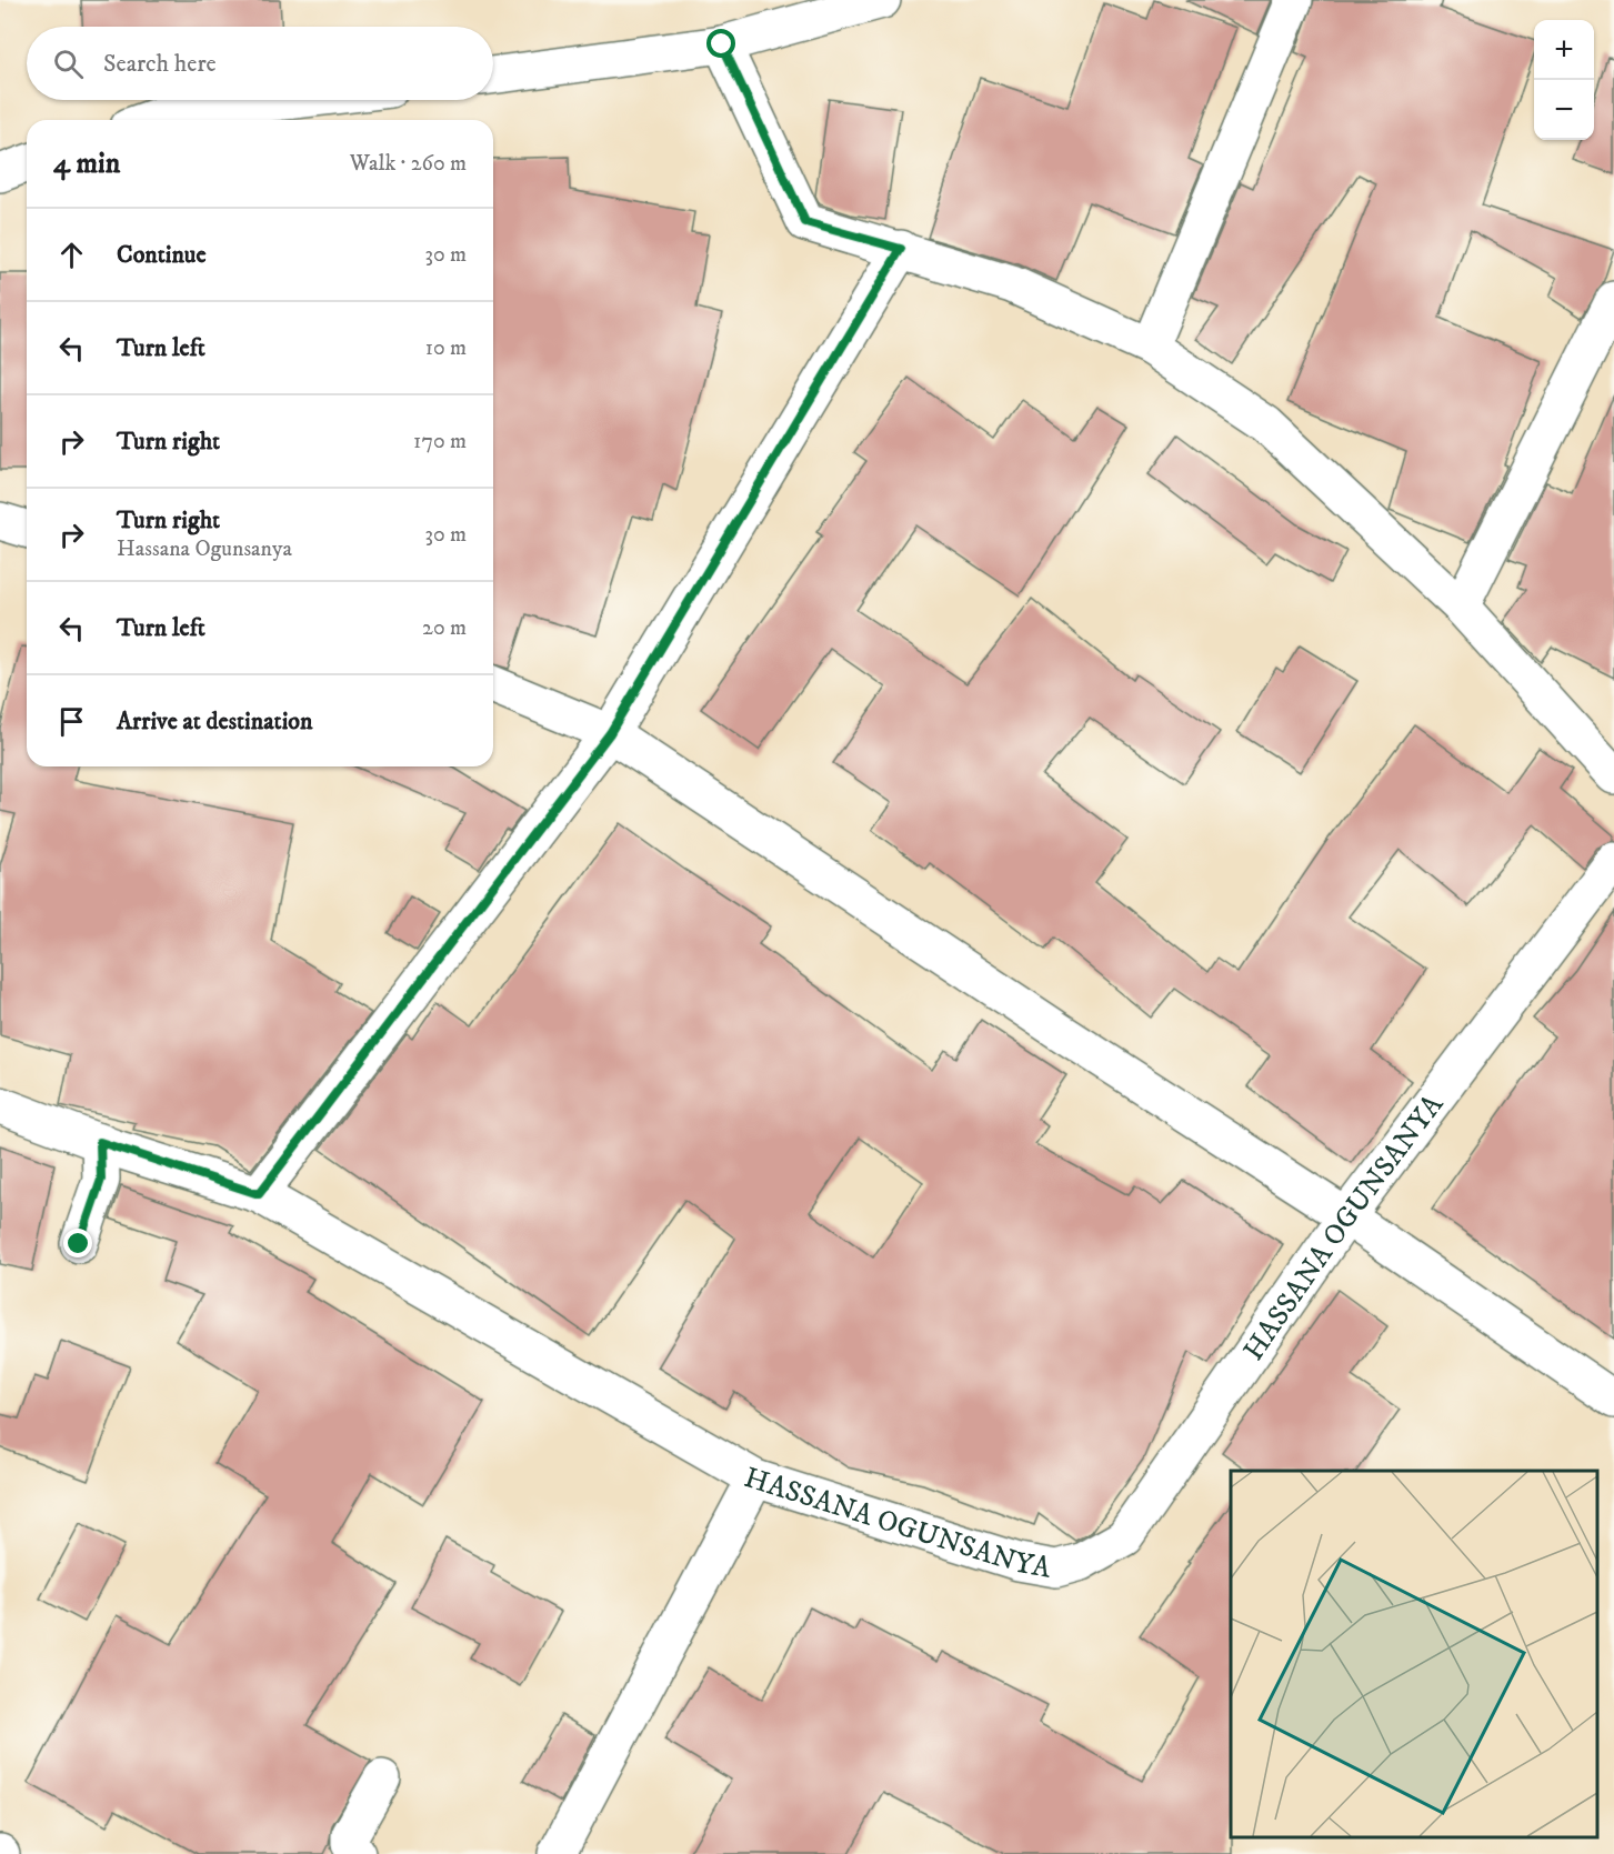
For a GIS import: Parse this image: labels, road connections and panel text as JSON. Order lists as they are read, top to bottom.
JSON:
{
  "streets": {
    "street": ["HASSANA OGUNSANYA"]
  },
  "page": {
    "map_buttons": ["+", "−"],
    "search": "Search here",
    "heading": ["4 min", "Walk · 260 m"],
    "list": [
      ["Continue", "30 m"],
      ["Turn left", "10 m"],
      ["Turn right", "170 m"],
      ["Turn right", "Hassana Ogunsanya", "30 m"],
      ["Turn left", "20 m"],
      "Arrive at destination"
    ]
  }
}
